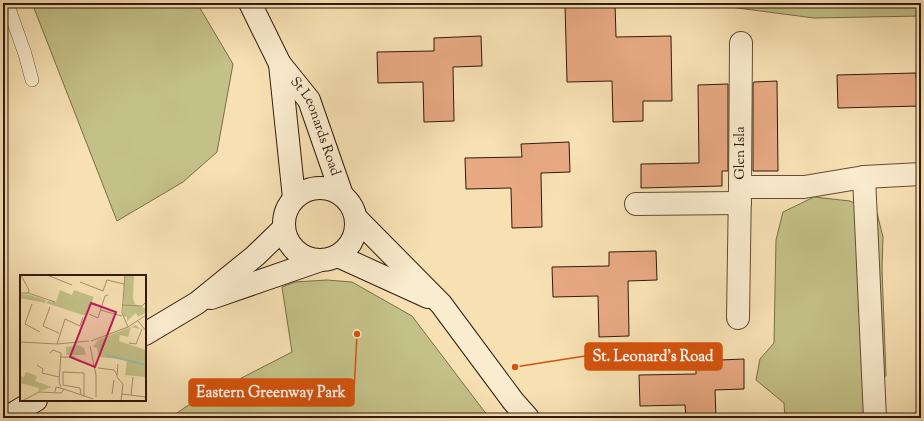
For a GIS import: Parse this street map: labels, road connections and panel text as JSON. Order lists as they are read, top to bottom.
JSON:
{
  "streets": {
    "street": ["St Leonards Road", "Glen Isla"]
  },
  "places": ["Eastern Greenway Park", "St. Leonard's Road"]
}
